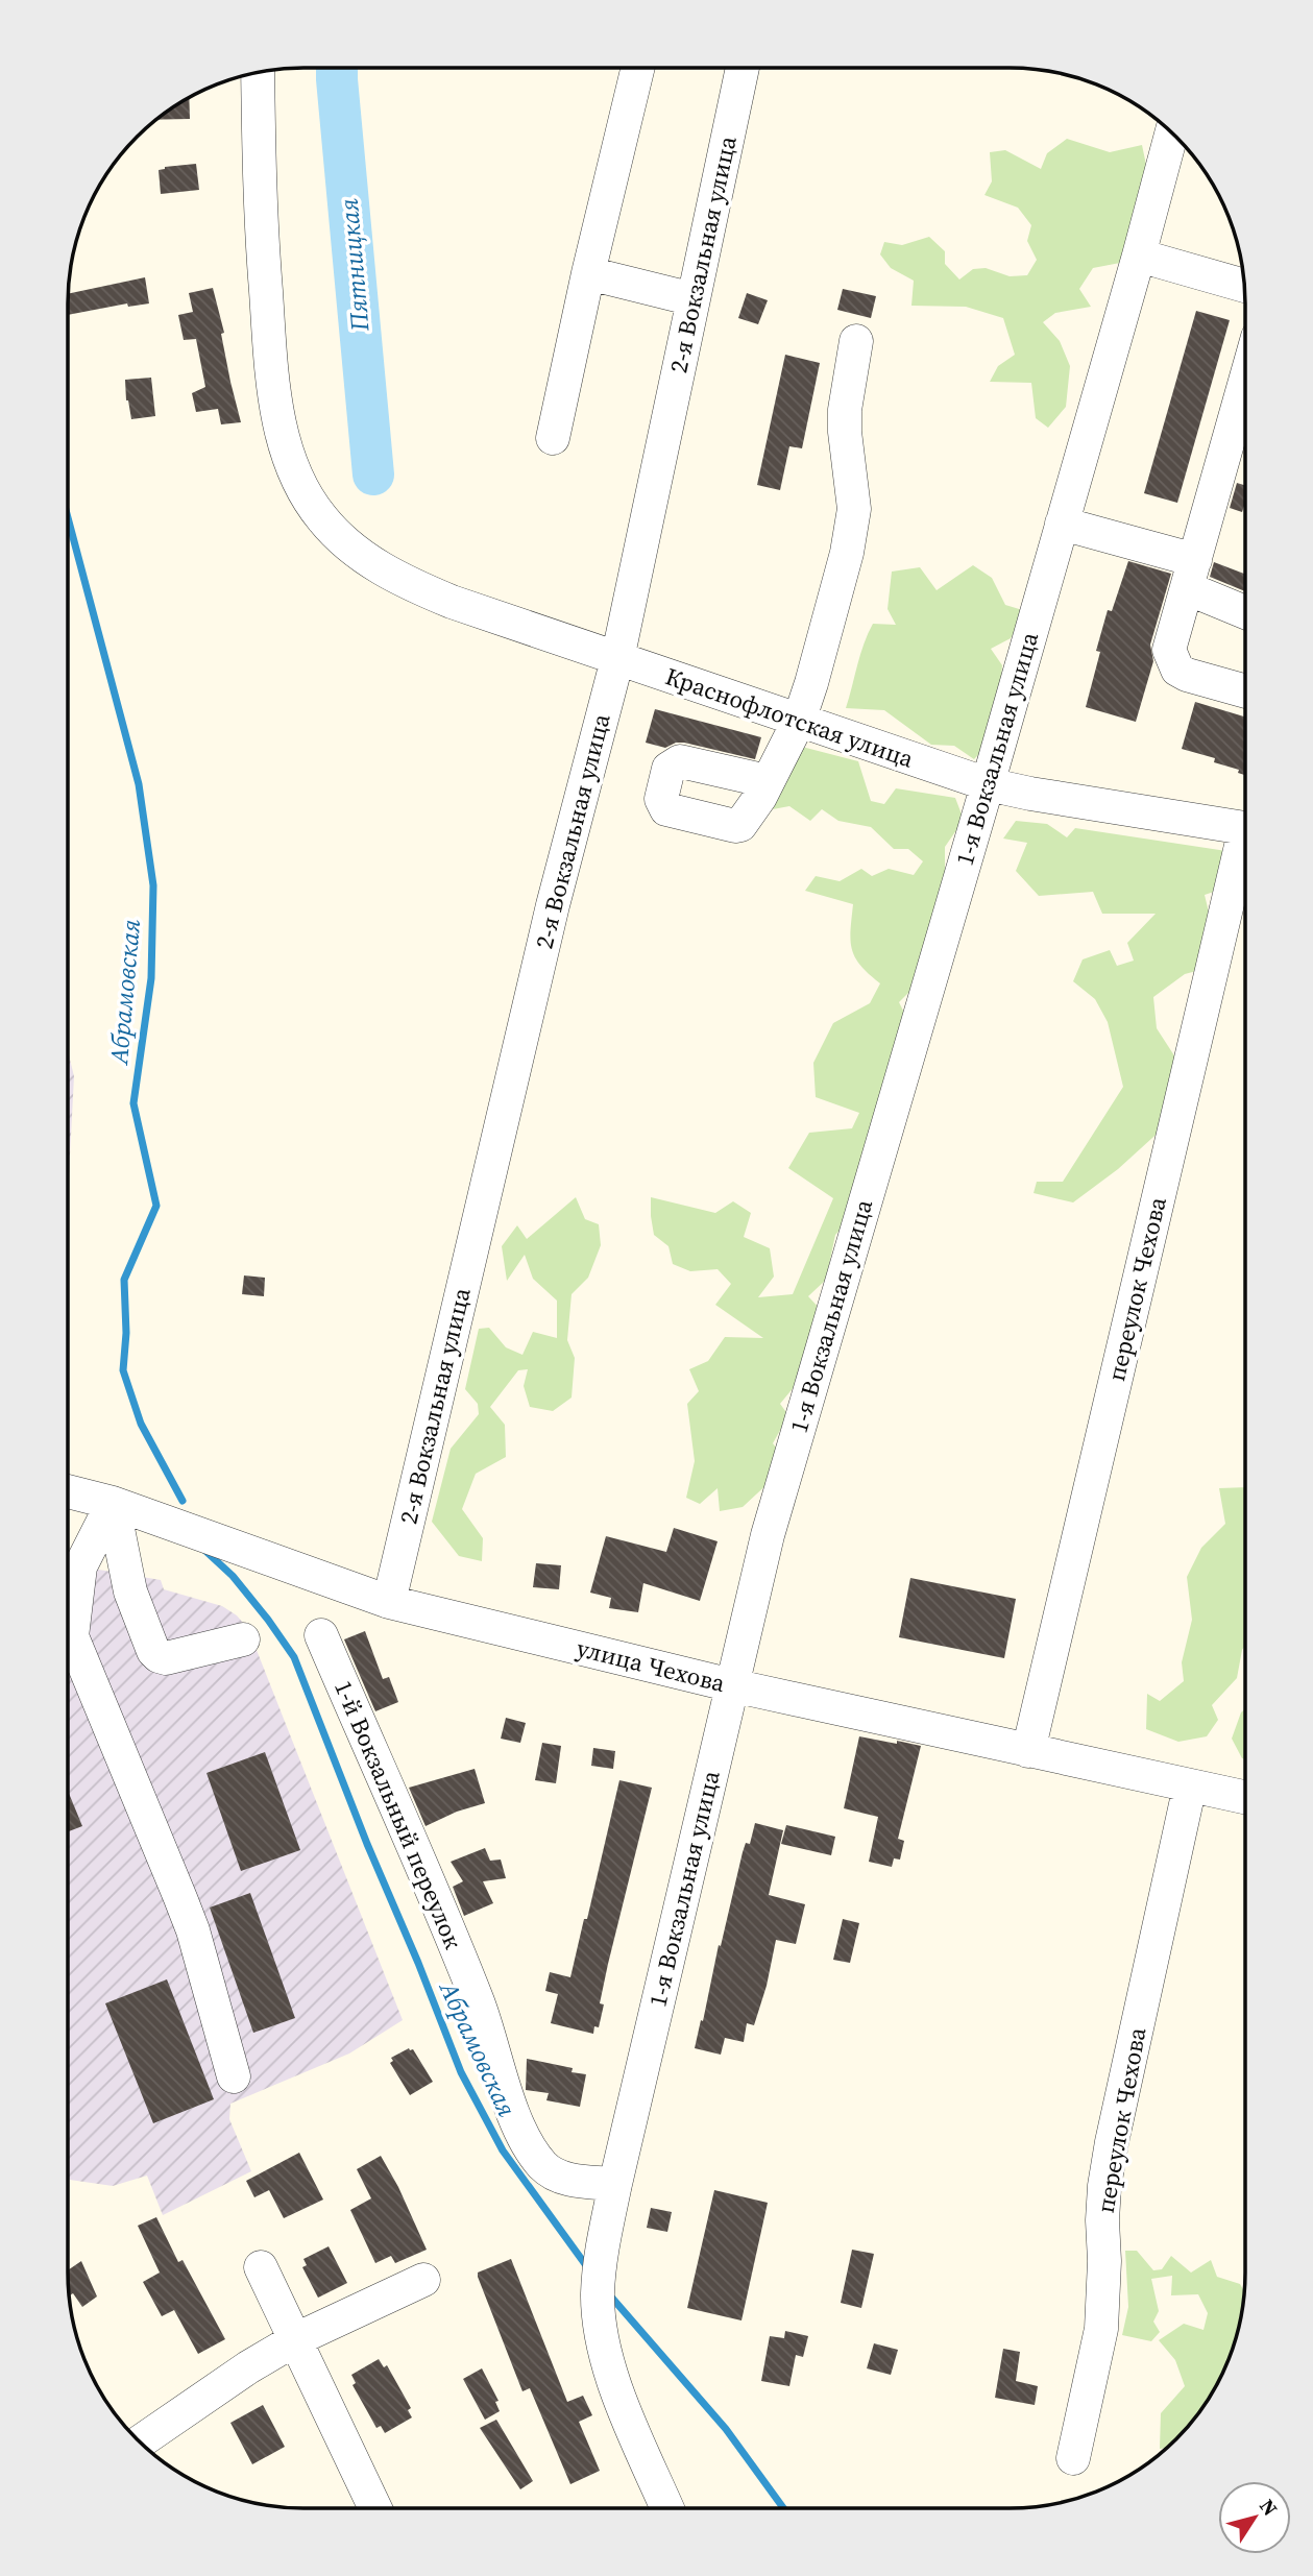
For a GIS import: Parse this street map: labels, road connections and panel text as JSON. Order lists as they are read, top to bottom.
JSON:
{
  "streets": {
    "street": [
      "2-я Вокзальная улица",
      "Краснофлотская улица",
      "1-я Вокзальная улица",
      "переулок Чехова",
      "улица Чехова",
      "1-й Вокзальный переулок"
    ]
  },
  "crossings": [
    ["2-я Вокзальная улица", "Краснофлотская улица"],
    ["2-я Вокзальная улица", "улица Чехова"],
    ["Краснофлотская улица", "1-я Вокзальная улица"],
    ["1-я Вокзальная улица", "улица Чехова"],
    ["1-я Вокзальная улица", "1-й Вокзальный переулок"],
    ["переулок Чехова", "улица Чехова"]
  ],
  "water": ["Пятницкая", "Абрамовская"],
  "north": "top right"
}
